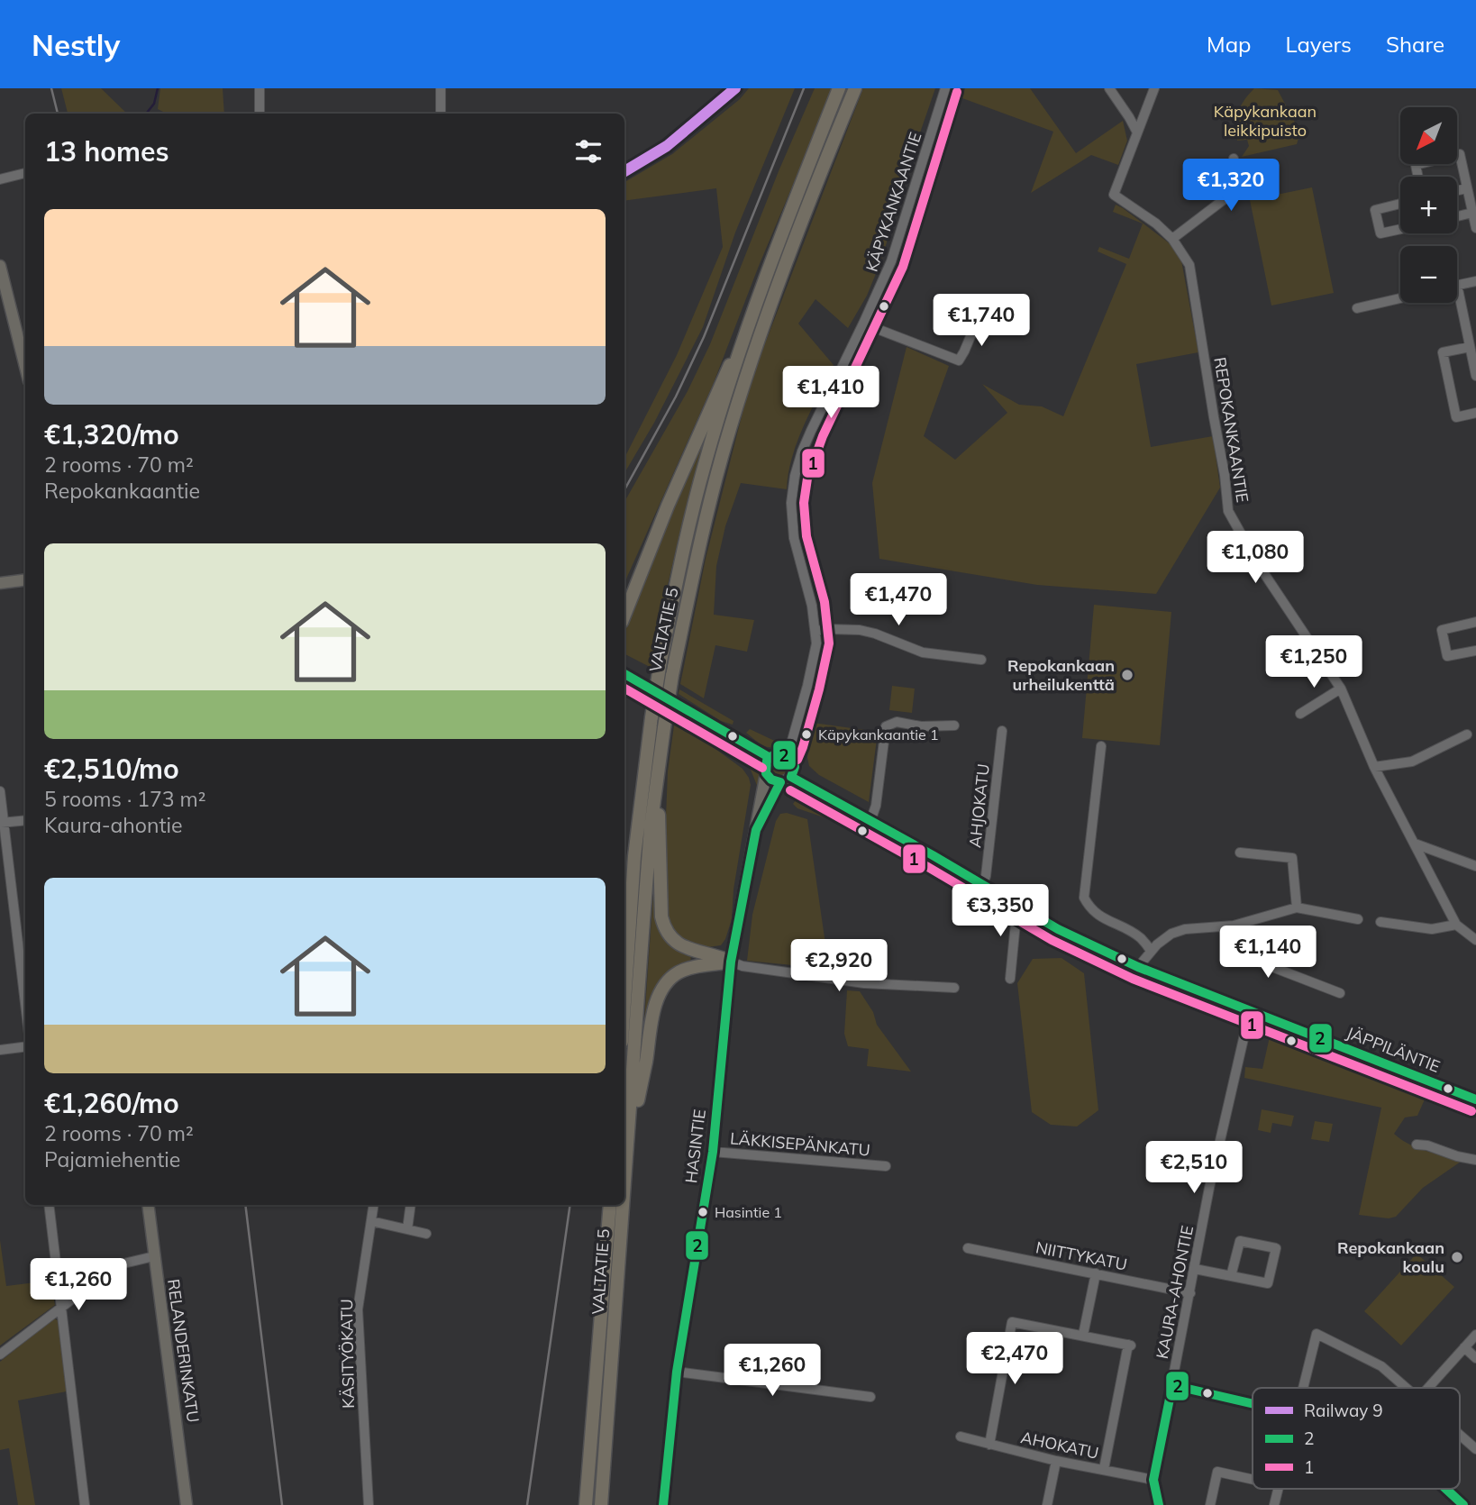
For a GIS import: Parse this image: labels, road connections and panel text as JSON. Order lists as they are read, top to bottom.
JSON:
{
  "streets": {
    "highway": ["VALTATIE 5"],
    "main road": ["JÄPPILÄNTIE", "HASINTIE", "RELANDERINKATU"],
    "street": [
      "KÄPYKANKAANTIE",
      "REPOKANKAANTIE",
      "AHJOKATU",
      "LÄKKISEPÄNKATU",
      "NIITTYKATU",
      "KAURA-AHONTIE",
      "KÄSITYÖKATU",
      "AHOKATU"
    ]
  },
  "crossings": [
    ["KÄPYKANKAANTIE", "JÄPPILÄNTIE"],
    ["KÄPYKANKAANTIE", "HASINTIE"],
    ["AHJOKATU", "JÄPPILÄNTIE"],
    ["JÄPPILÄNTIE", "HASINTIE"],
    ["JÄPPILÄNTIE", "KAURA-AHONTIE"],
    ["LÄKKISEPÄNKATU", "HASINTIE"],
    ["NIITTYKATU", "KAURA-AHONTIE"],
    ["KAURA-AHONTIE", "AHOKATU"]
  ],
  "parks": ["Käpykankaan leikkipuisto"],
  "places": [
    "Repokankaan urheilukenttä",
    "Käpykankaantie 1",
    "Hasintie 1",
    "Repokankaan koulu"
  ],
  "lines": ["rail line 9", "transit line 1", "transit line 2"],
  "legend": ["Railway 9", "2", "1"],
  "north": "bottom left",
  "page": {
    "header": "Nestly",
    "nav": ["Map", "Layers", "Share"],
    "map_buttons": ["+", "−"],
    "heading": "13 homes",
    "price": [
      "€1,320",
      "€1,740",
      "€1,410",
      "€1,080",
      "€1,470",
      "€1,250",
      "€3,350",
      "€1,140",
      "€2,920",
      "€2,510",
      "€1,260",
      "€2,470",
      "€1,260"
    ],
    "list": [
      {
        "name": "€1,320/mo",
        "note": "2 rooms · 70 m² · Repokankaantie"
      },
      {
        "name": "€2,510/mo",
        "note": "5 rooms · 173 m² · Kaura-ahontie"
      },
      {
        "name": "€1,260/mo",
        "note": "2 rooms · 70 m² · Pajamiehentie"
      }
    ]
  }
}
